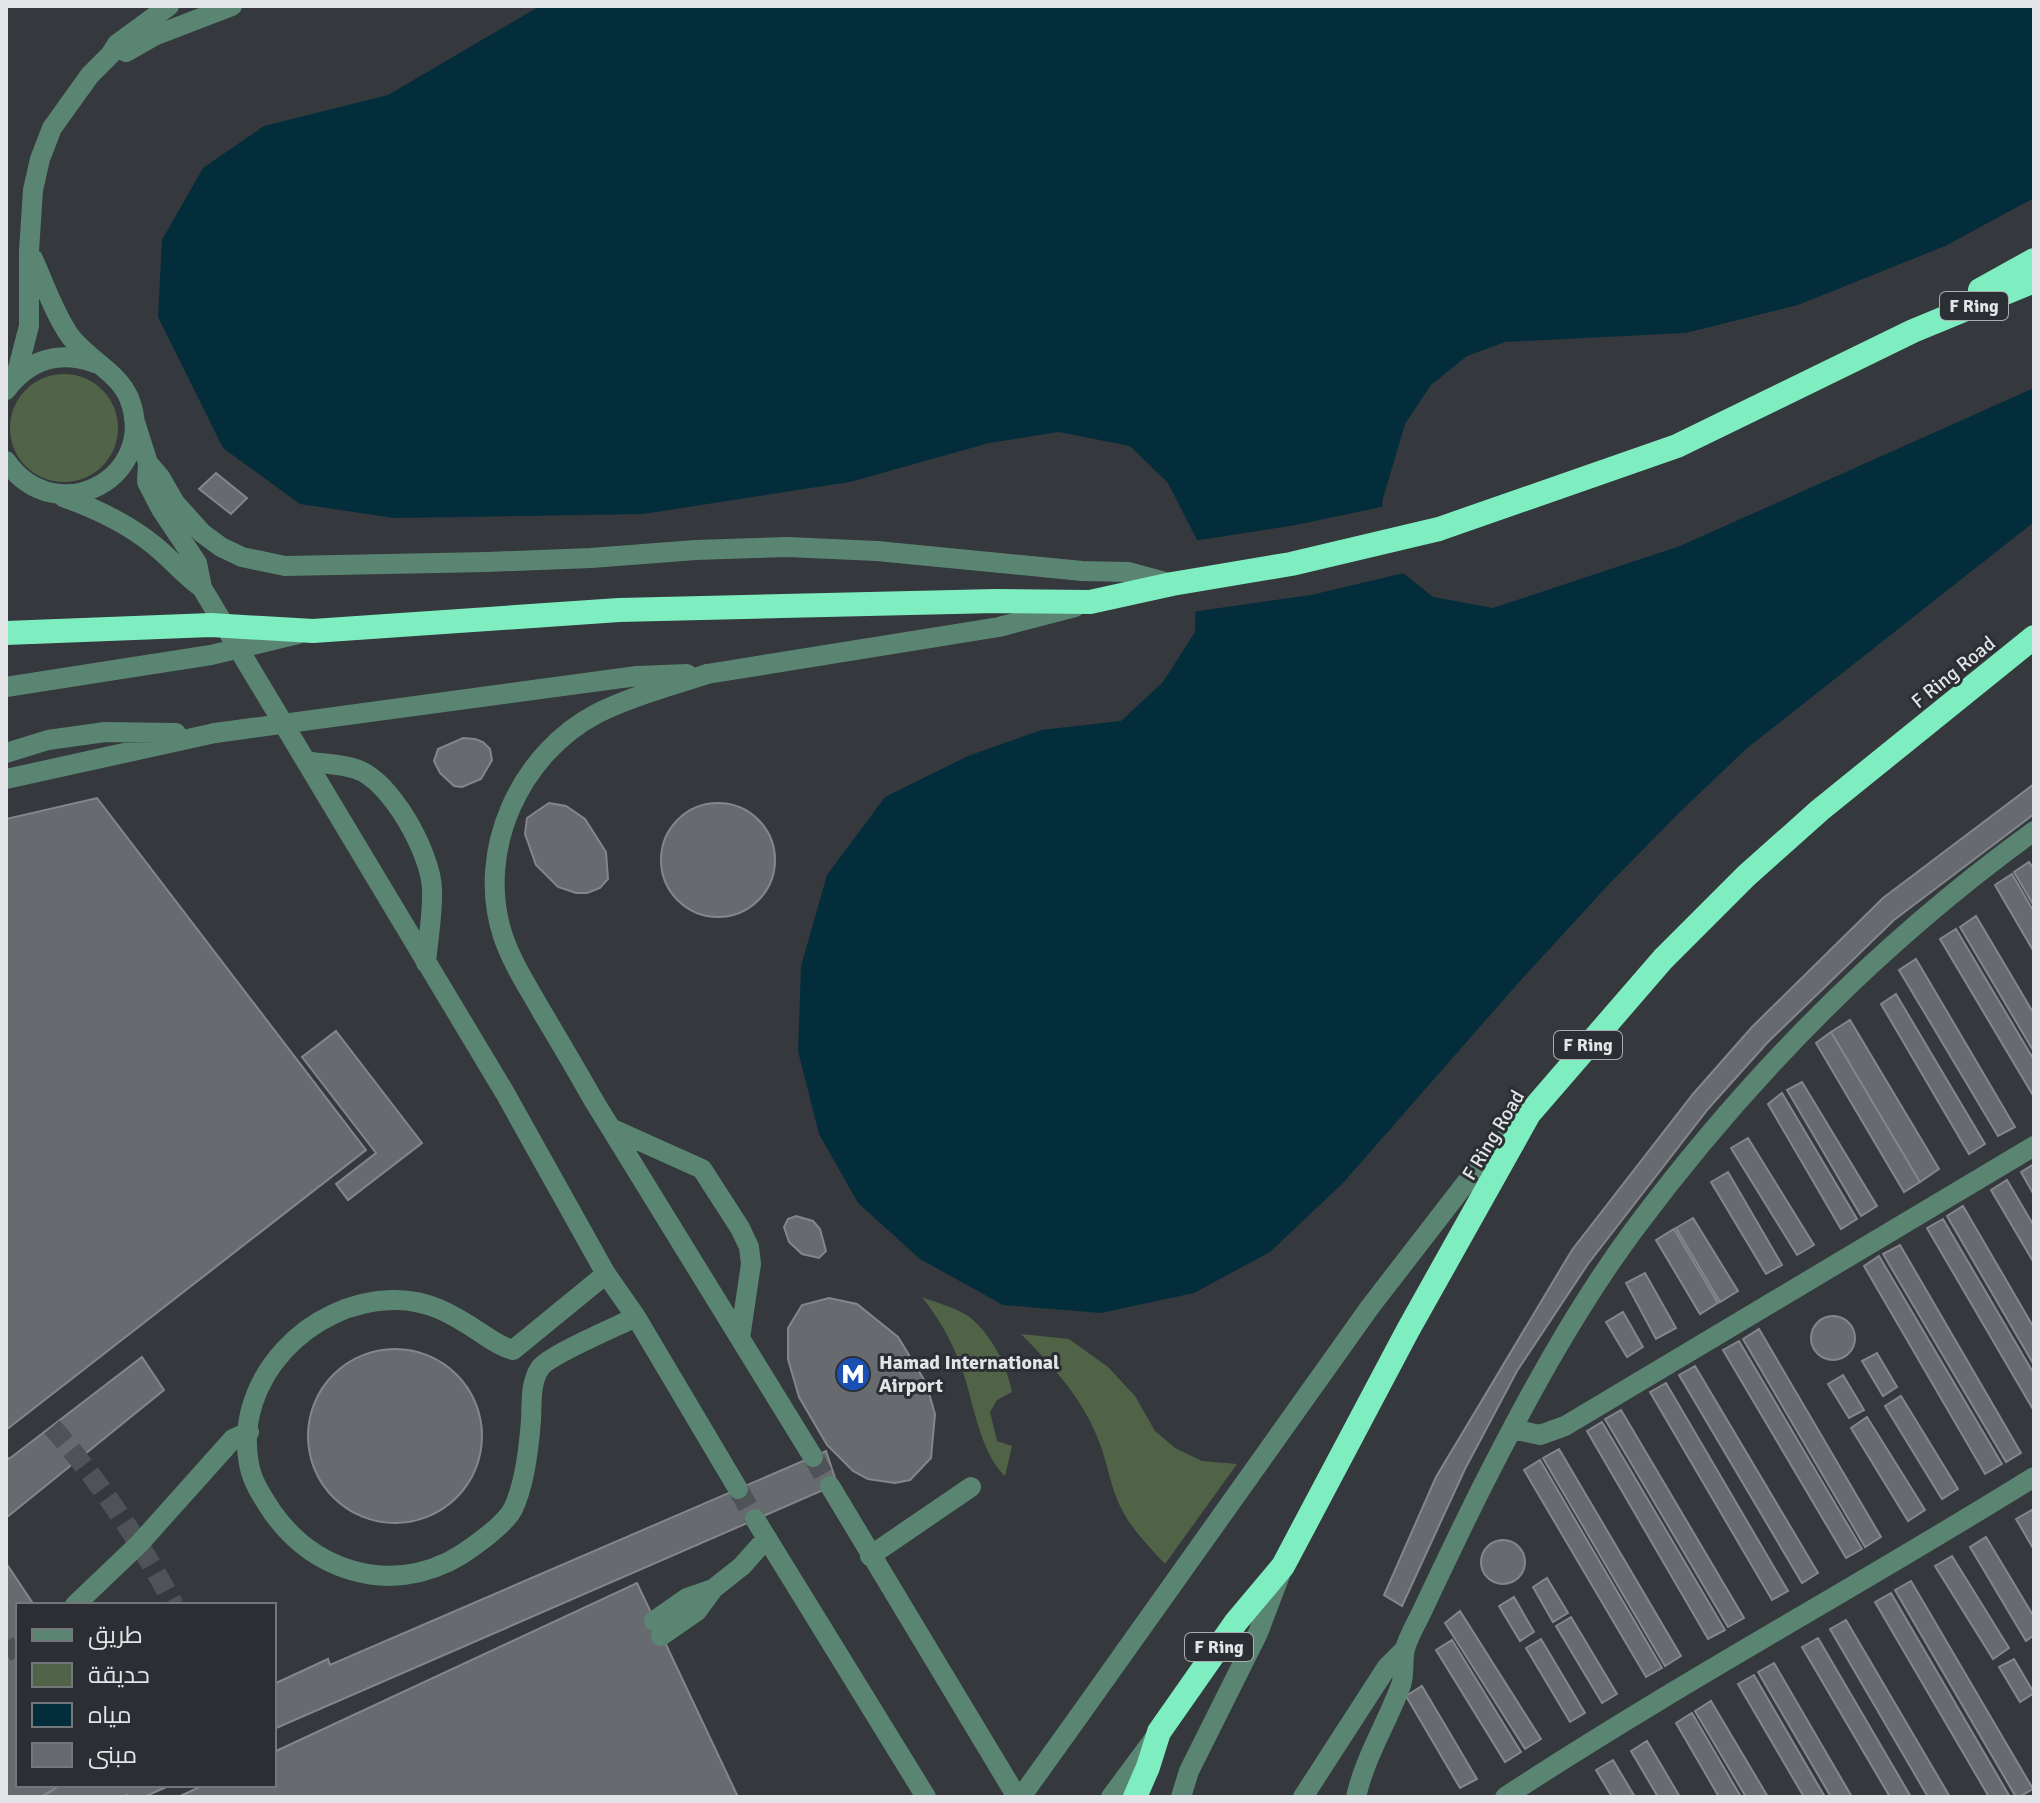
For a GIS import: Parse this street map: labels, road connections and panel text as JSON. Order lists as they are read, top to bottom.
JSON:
{
  "streets": {
    "highway": ["F Ring", "F Ring Road"]
  },
  "places": {
    "metro station": ["Hamad International Airport"]
  },
  "legend": [
    "طريق",
    "حديقة",
    "مياه",
    "مبنى"
  ]
}
